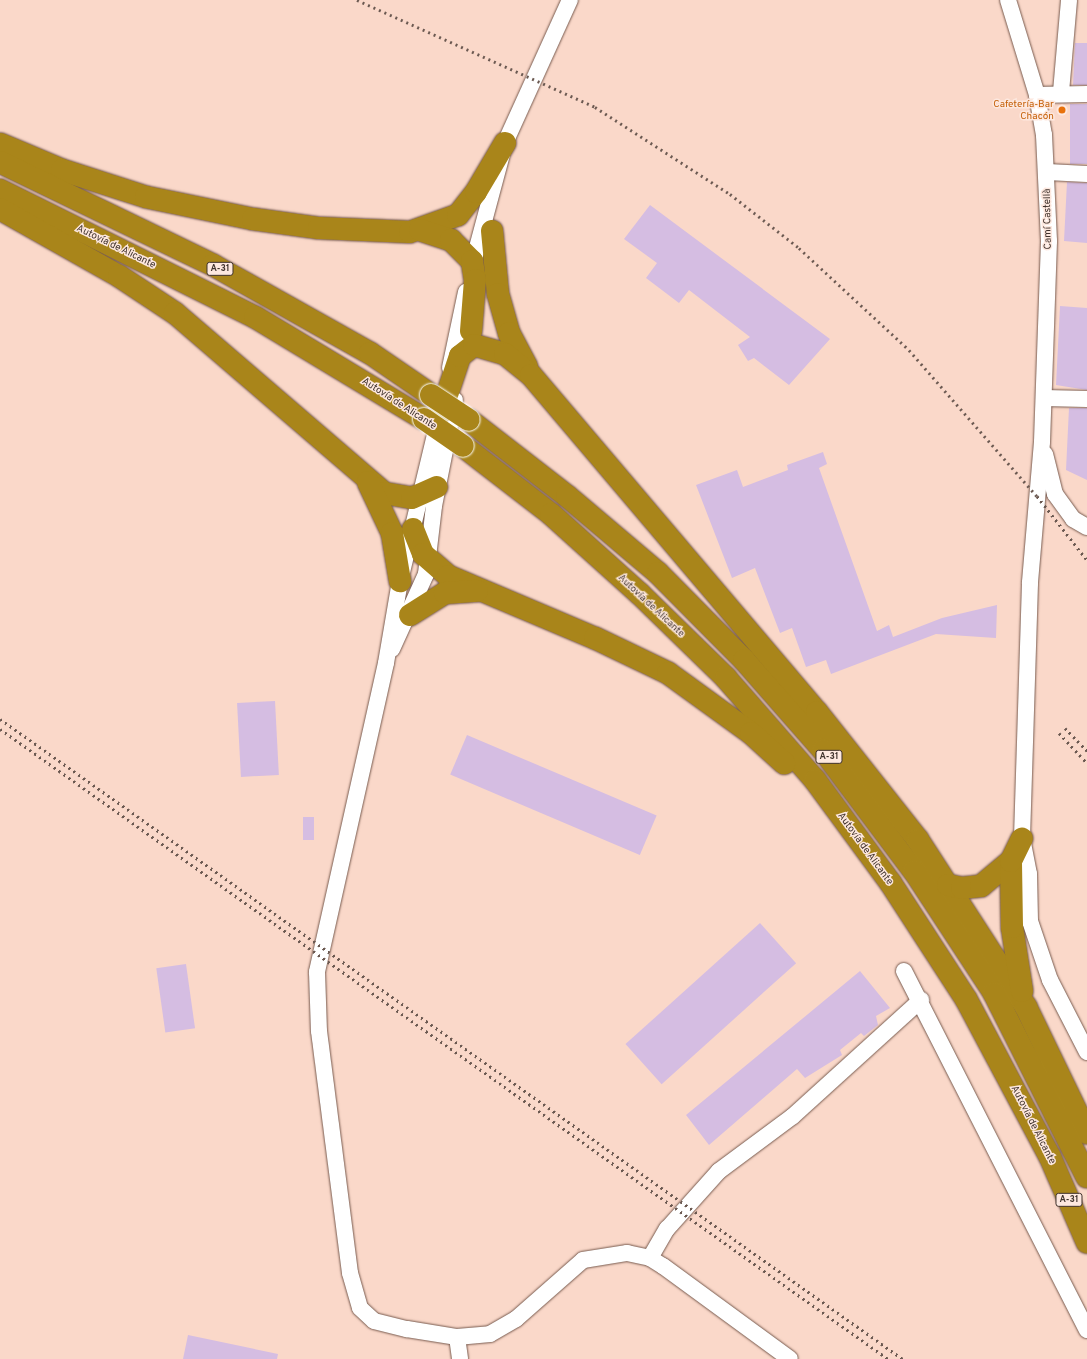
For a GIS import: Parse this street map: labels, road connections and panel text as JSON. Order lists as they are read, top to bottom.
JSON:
{
  "streets": {
    "highway": ["Autovía de Alicante", "A-31"],
    "street": ["Camí Castellà"]
  },
  "places": ["Cafetería-Bar Chacón"]
}
